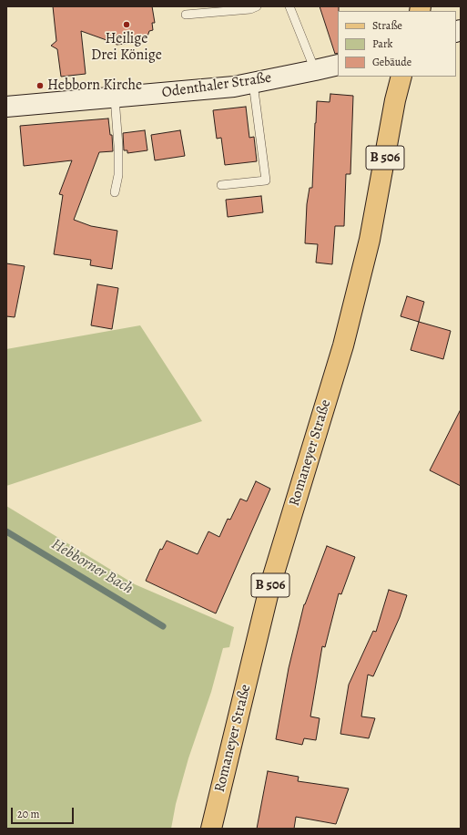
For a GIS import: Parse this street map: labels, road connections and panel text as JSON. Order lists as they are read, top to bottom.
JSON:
{
  "streets": {
    "main road": ["Odenthaler Straße", "B 506", "Romaneyer Straße"]
  },
  "water": ["Hebborner Bach"],
  "places": ["Heilige Drei Könige", "Hebborn Kirche"],
  "legend": ["Straße", "Park", "Gebäude"],
  "scale_bar": "20 m"
}
